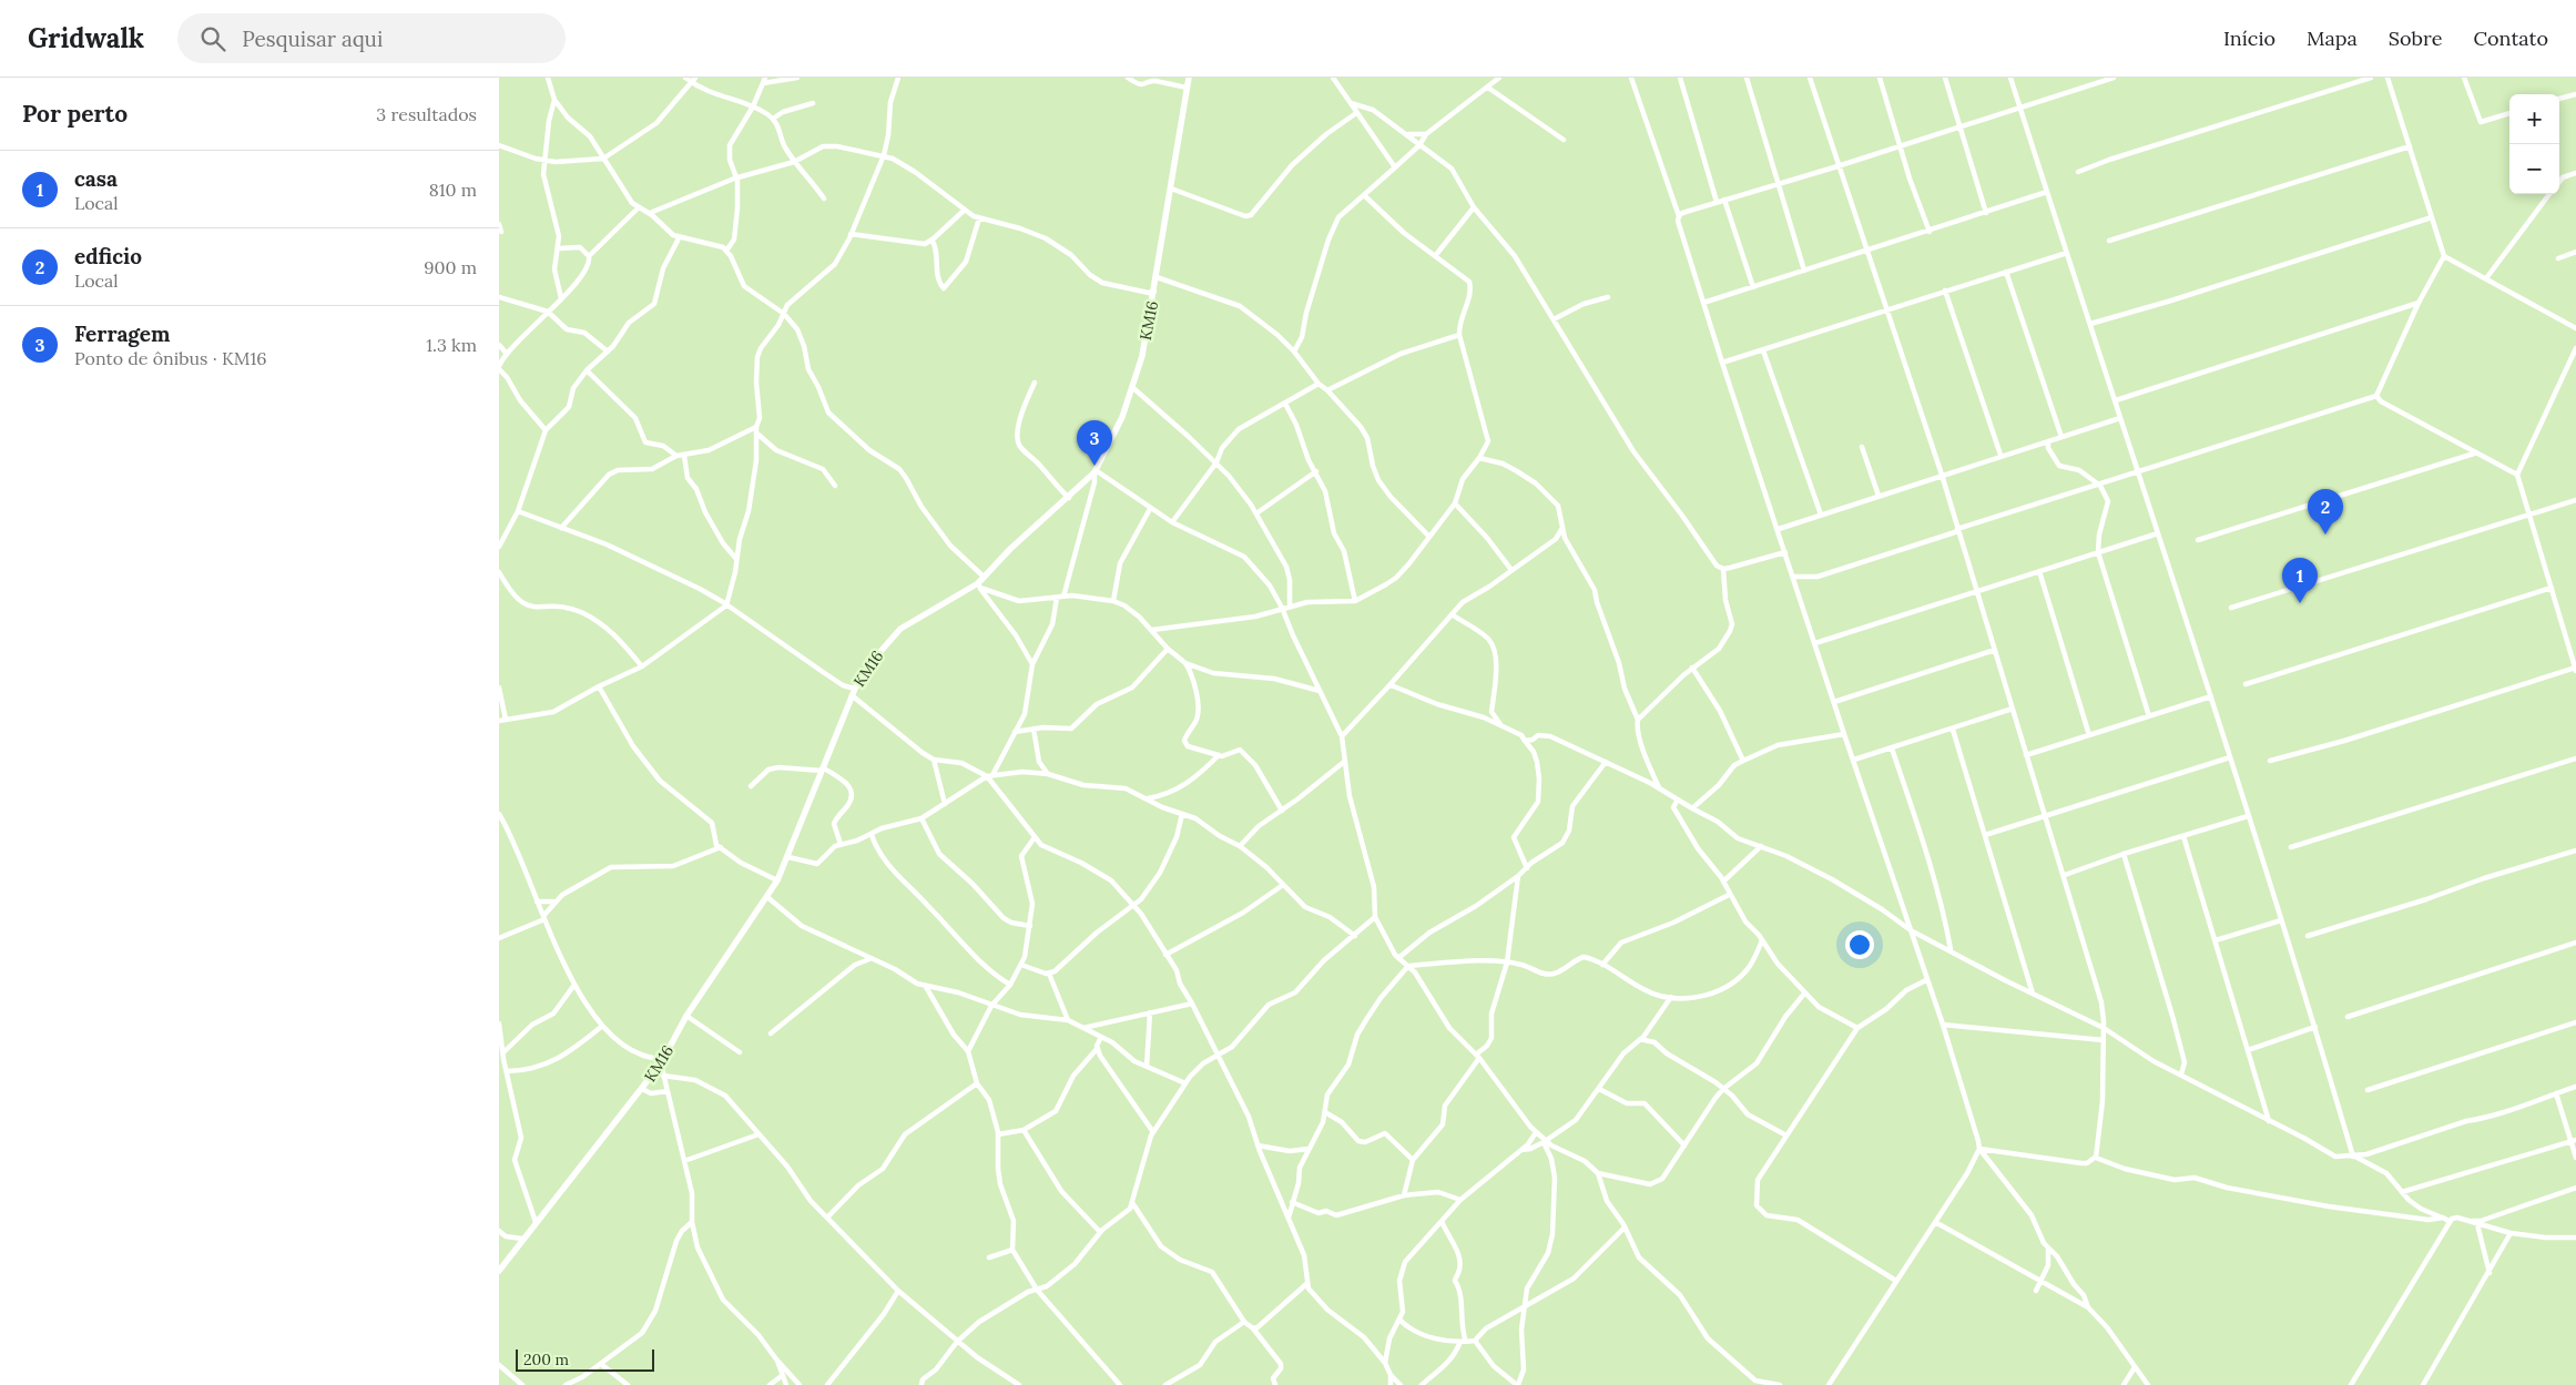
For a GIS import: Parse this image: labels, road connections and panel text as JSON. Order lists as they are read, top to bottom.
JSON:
{
  "streets": {
    "street": ["KM16"]
  },
  "scale_bar": "200 m",
  "page": {
    "header": "Gridwalk",
    "search": "Pesquisar aqui",
    "nav": [
      "Início",
      "Mapa",
      "Sobre",
      "Contato"
    ],
    "heading": ["Por perto", "3 resultados"],
    "map_buttons": ["+", "−"],
    "list": [
      {
        "mark": "1",
        "name": "casa",
        "note": "Local",
        "value": "810 m"
      },
      {
        "mark": "2",
        "name": "edficio",
        "note": "Local",
        "value": "900 m"
      },
      {
        "mark": "3",
        "name": "Ferragem",
        "note": "Ponto de ônibus · KM16",
        "value": "1.3 km"
      }
    ],
    "pins": ["3", "2", "1"],
    "scale": "200 m"
  }
}
